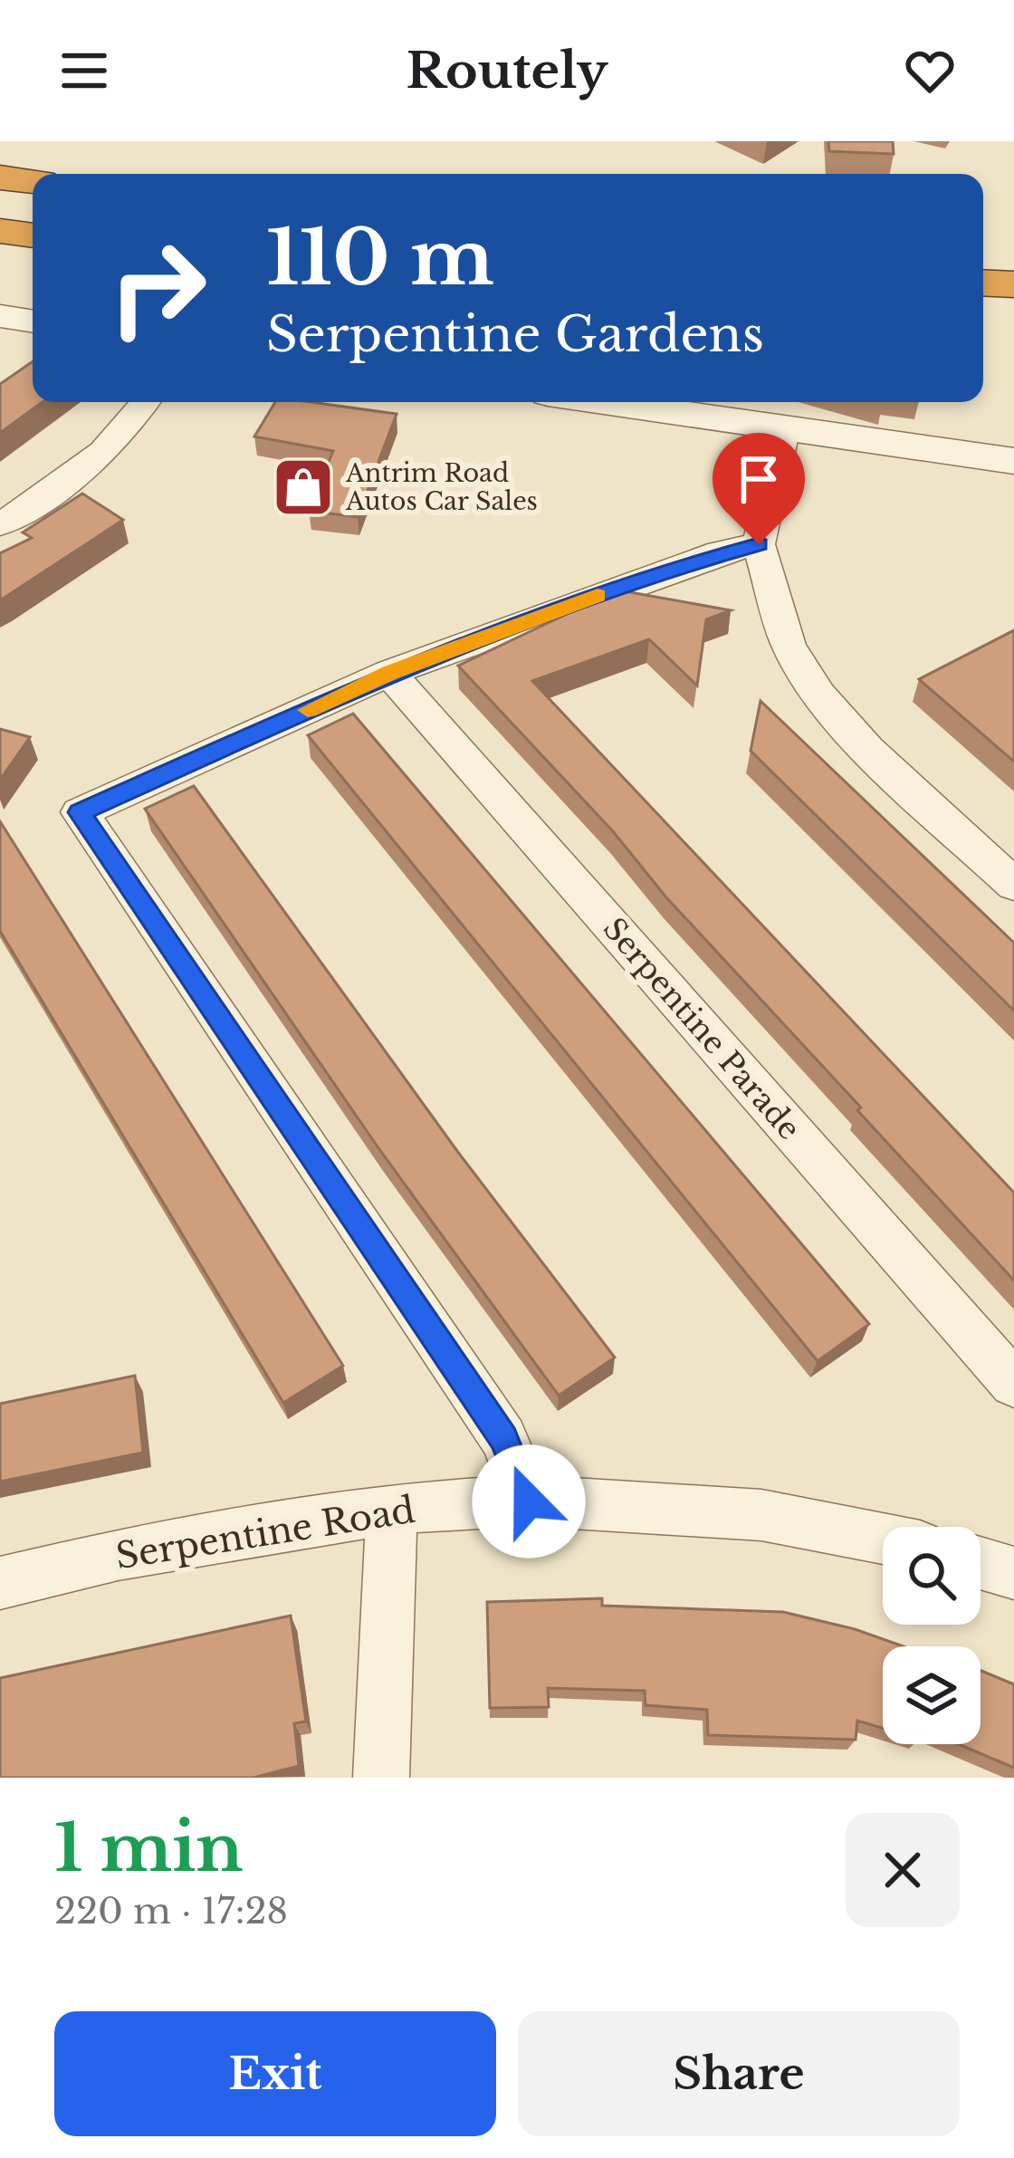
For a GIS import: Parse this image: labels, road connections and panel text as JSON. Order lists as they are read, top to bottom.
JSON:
{
  "streets": {
    "street": ["Serpentine Parade", "Serpentine Road"]
  },
  "places": {
    "shop": ["Antrim Road Autos Car Sales"]
  },
  "page": {
    "header": "Routely",
    "turn": ["110 m", "Serpentine Gardens"],
    "heading": ["1 min", "220 m · 17:28"],
    "buttons": ["Exit", "Share"]
  }
}
